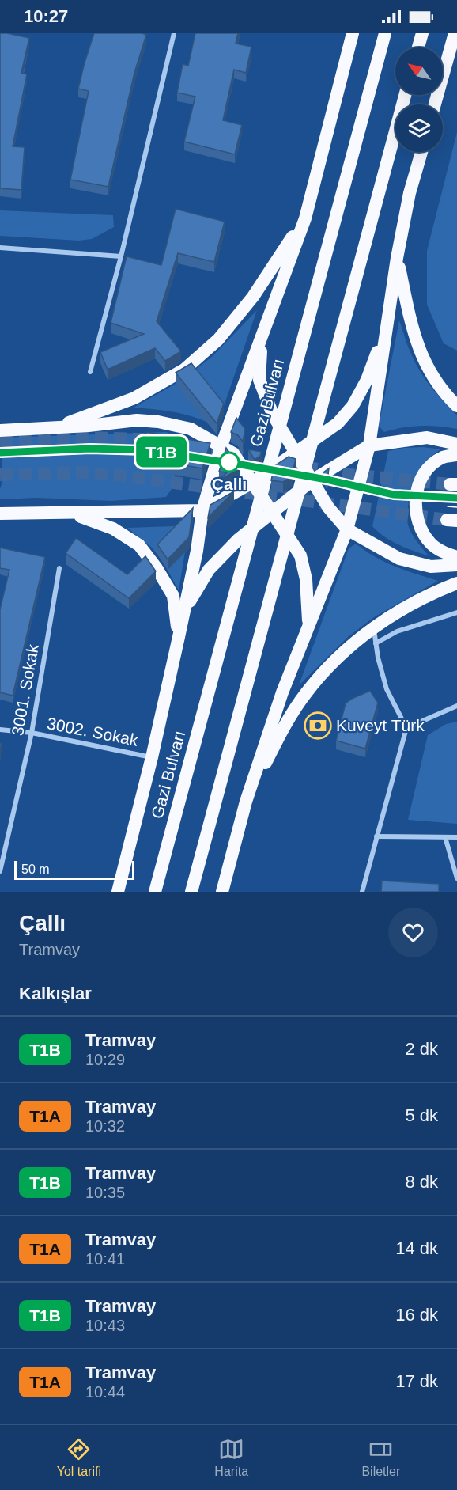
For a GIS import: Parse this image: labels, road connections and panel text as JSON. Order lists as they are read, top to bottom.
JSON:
{
  "streets": {
    "highway": ["Gazi Bulvarı"],
    "street": ["3001. Sokak", "3002. Sokak"]
  },
  "crossings": [
    ["3001. Sokak", "3002. Sokak"]
  ],
  "places": {
    "other": ["Çallı"],
    "bank": ["Kuveyt Türk"]
  },
  "lines": ["tram line T1B"],
  "scale_bar": "50 m",
  "north": "top left",
  "page": {
    "status": "10:27",
    "on_map": "T1B",
    "scale": "50 m",
    "heading": [
      ["Çallı", "Tramvay"],
      "Kalkışlar"
    ],
    "list": [
      {
        "mark": "T1B",
        "name": "Tramvay",
        "note": "10:29",
        "value": "2 dk"
      },
      {
        "mark": "T1A",
        "name": "Tramvay",
        "note": "10:32",
        "value": "5 dk"
      },
      {
        "mark": "T1B",
        "name": "Tramvay",
        "note": "10:35",
        "value": "8 dk"
      },
      {
        "mark": "T1A",
        "name": "Tramvay",
        "note": "10:41",
        "value": "14 dk"
      },
      {
        "mark": "T1B",
        "name": "Tramvay",
        "note": "10:43",
        "value": "16 dk"
      },
      {
        "mark": "T1A",
        "name": "Tramvay",
        "note": "10:44",
        "value": "17 dk"
      }
    ],
    "tabs": ["Yol tarifi", "Harita", "Biletler"]
  }
}
